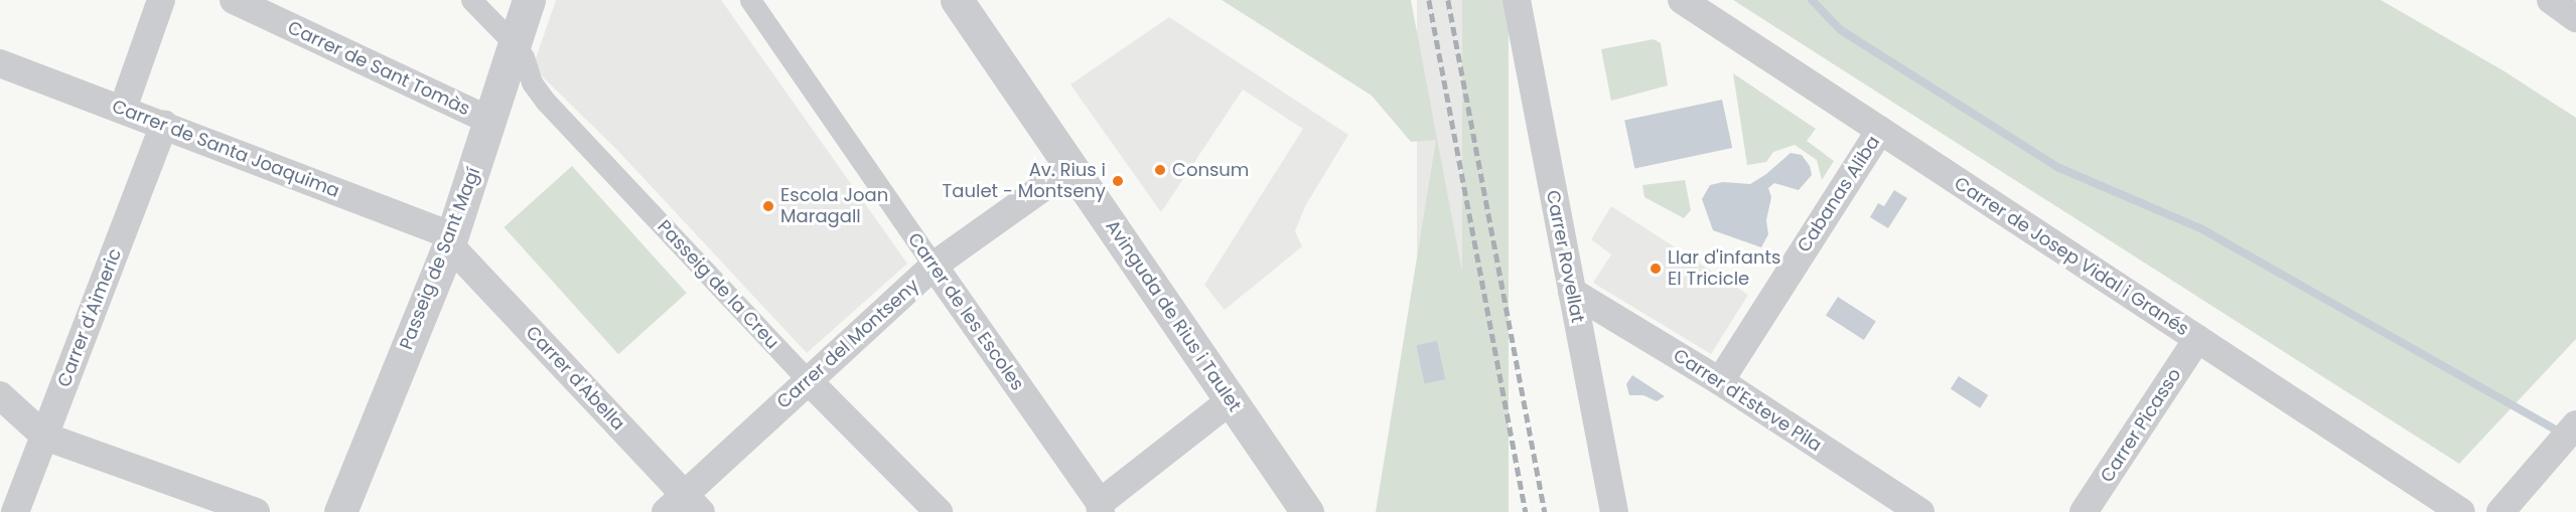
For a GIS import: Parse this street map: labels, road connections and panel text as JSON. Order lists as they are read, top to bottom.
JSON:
{
  "streets": {
    "street": [
      "Carrer de Sant Tomàs",
      "Carrer de Santa Joaquima",
      "Cabanas Aliba",
      "Carrer Rovellat",
      "Carrer de Josep Vidal i Granés",
      "Passeig de Sant Magí",
      "Passeig de la Creu",
      "Carrer de les Escoles",
      "Avinguda de Rius i Taulet",
      "Carrer d'Aimeric",
      "Carrer del Montseny",
      "Carrer d'Abella",
      "Carrer d'Esteve Pila",
      "Carrer Picasso"
    ]
  },
  "crossings": [
    ["Carrer de Sant Tomàs", "Passeig de Sant Magí"],
    ["Carrer de Santa Joaquima", "Passeig de Sant Magí"],
    ["Carrer de Santa Joaquima", "Carrer d'Aimeric"],
    ["Carrer de Santa Joaquima", "Carrer d'Abella"],
    ["Cabanas Aliba", "Carrer de Josep Vidal i Granés"],
    ["Cabanas Aliba", "Carrer d'Esteve Pila"],
    ["Carrer Rovellat", "Carrer d'Esteve Pila"],
    ["Carrer de Josep Vidal i Granés", "Carrer Picasso"],
    ["Passeig de Sant Magí", "Passeig de la Creu"],
    ["Passeig de Sant Magí", "Carrer d'Abella"],
    ["Passeig de la Creu", "Carrer del Montseny"],
    ["Carrer de les Escoles", "Carrer del Montseny"],
    ["Avinguda de Rius i Taulet", "Carrer del Montseny"],
    ["Carrer del Montseny", "Carrer d'Abella"]
  ],
  "places": [
    "Consum",
    "Av. Rius i Taulet - Montseny",
    "Escola Joan Maragall",
    "Llar d'infants El Tricicle"
  ]
}
